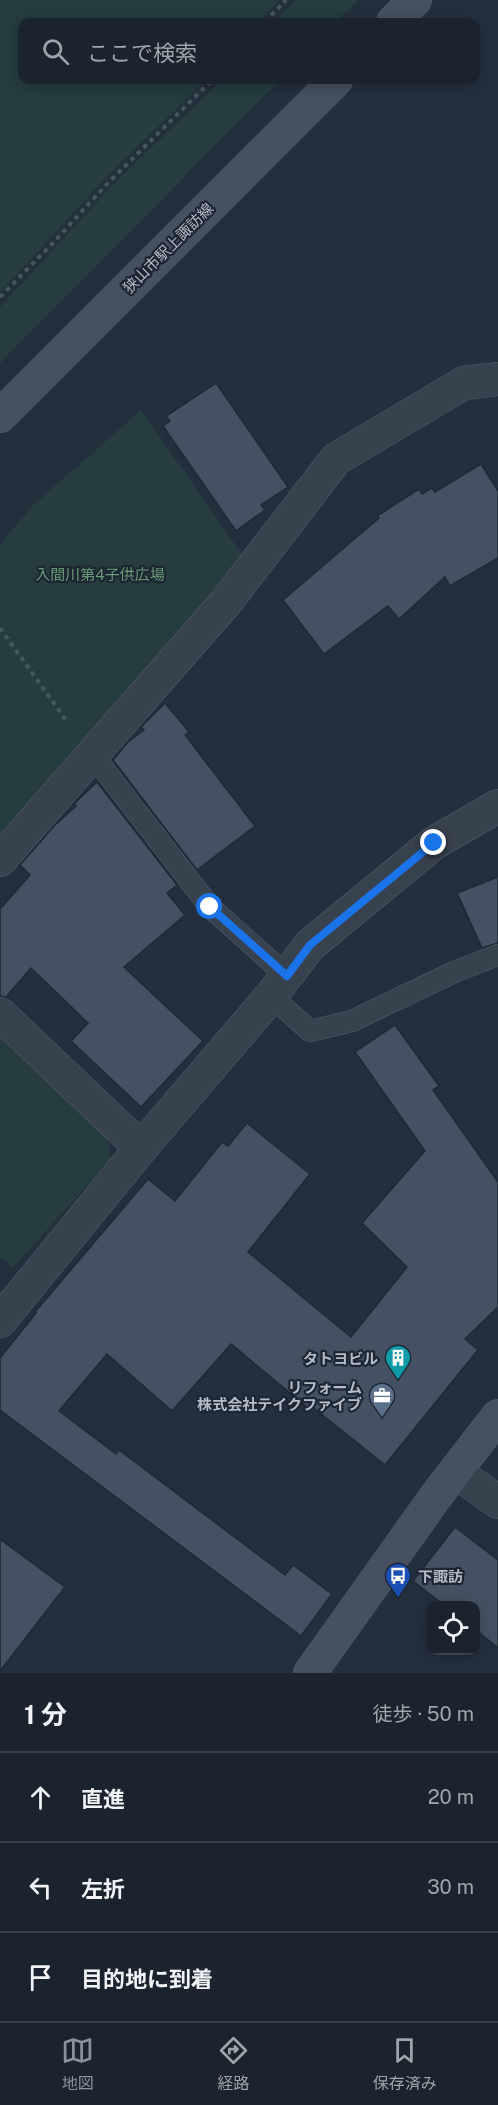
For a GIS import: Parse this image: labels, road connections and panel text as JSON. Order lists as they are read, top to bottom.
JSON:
{
  "streets": {
    "street": ["狭山市駅上諏訪線"]
  },
  "parks": ["入間川第4子供広場"],
  "places": {
    "building": ["タトヨビル"],
    "office": ["リフォーム 株式会社テイクファイブ"],
    "bus stop": ["下諏訪"]
  },
  "page": {
    "search": "ここで検索",
    "heading": ["1 分", "徒歩 · 50 m"],
    "list": [
      ["直進", "20 m"],
      ["左折", "30 m"],
      "目的地に到着"
    ],
    "nav": ["地図", "経路", "保存済み"]
  }
}
